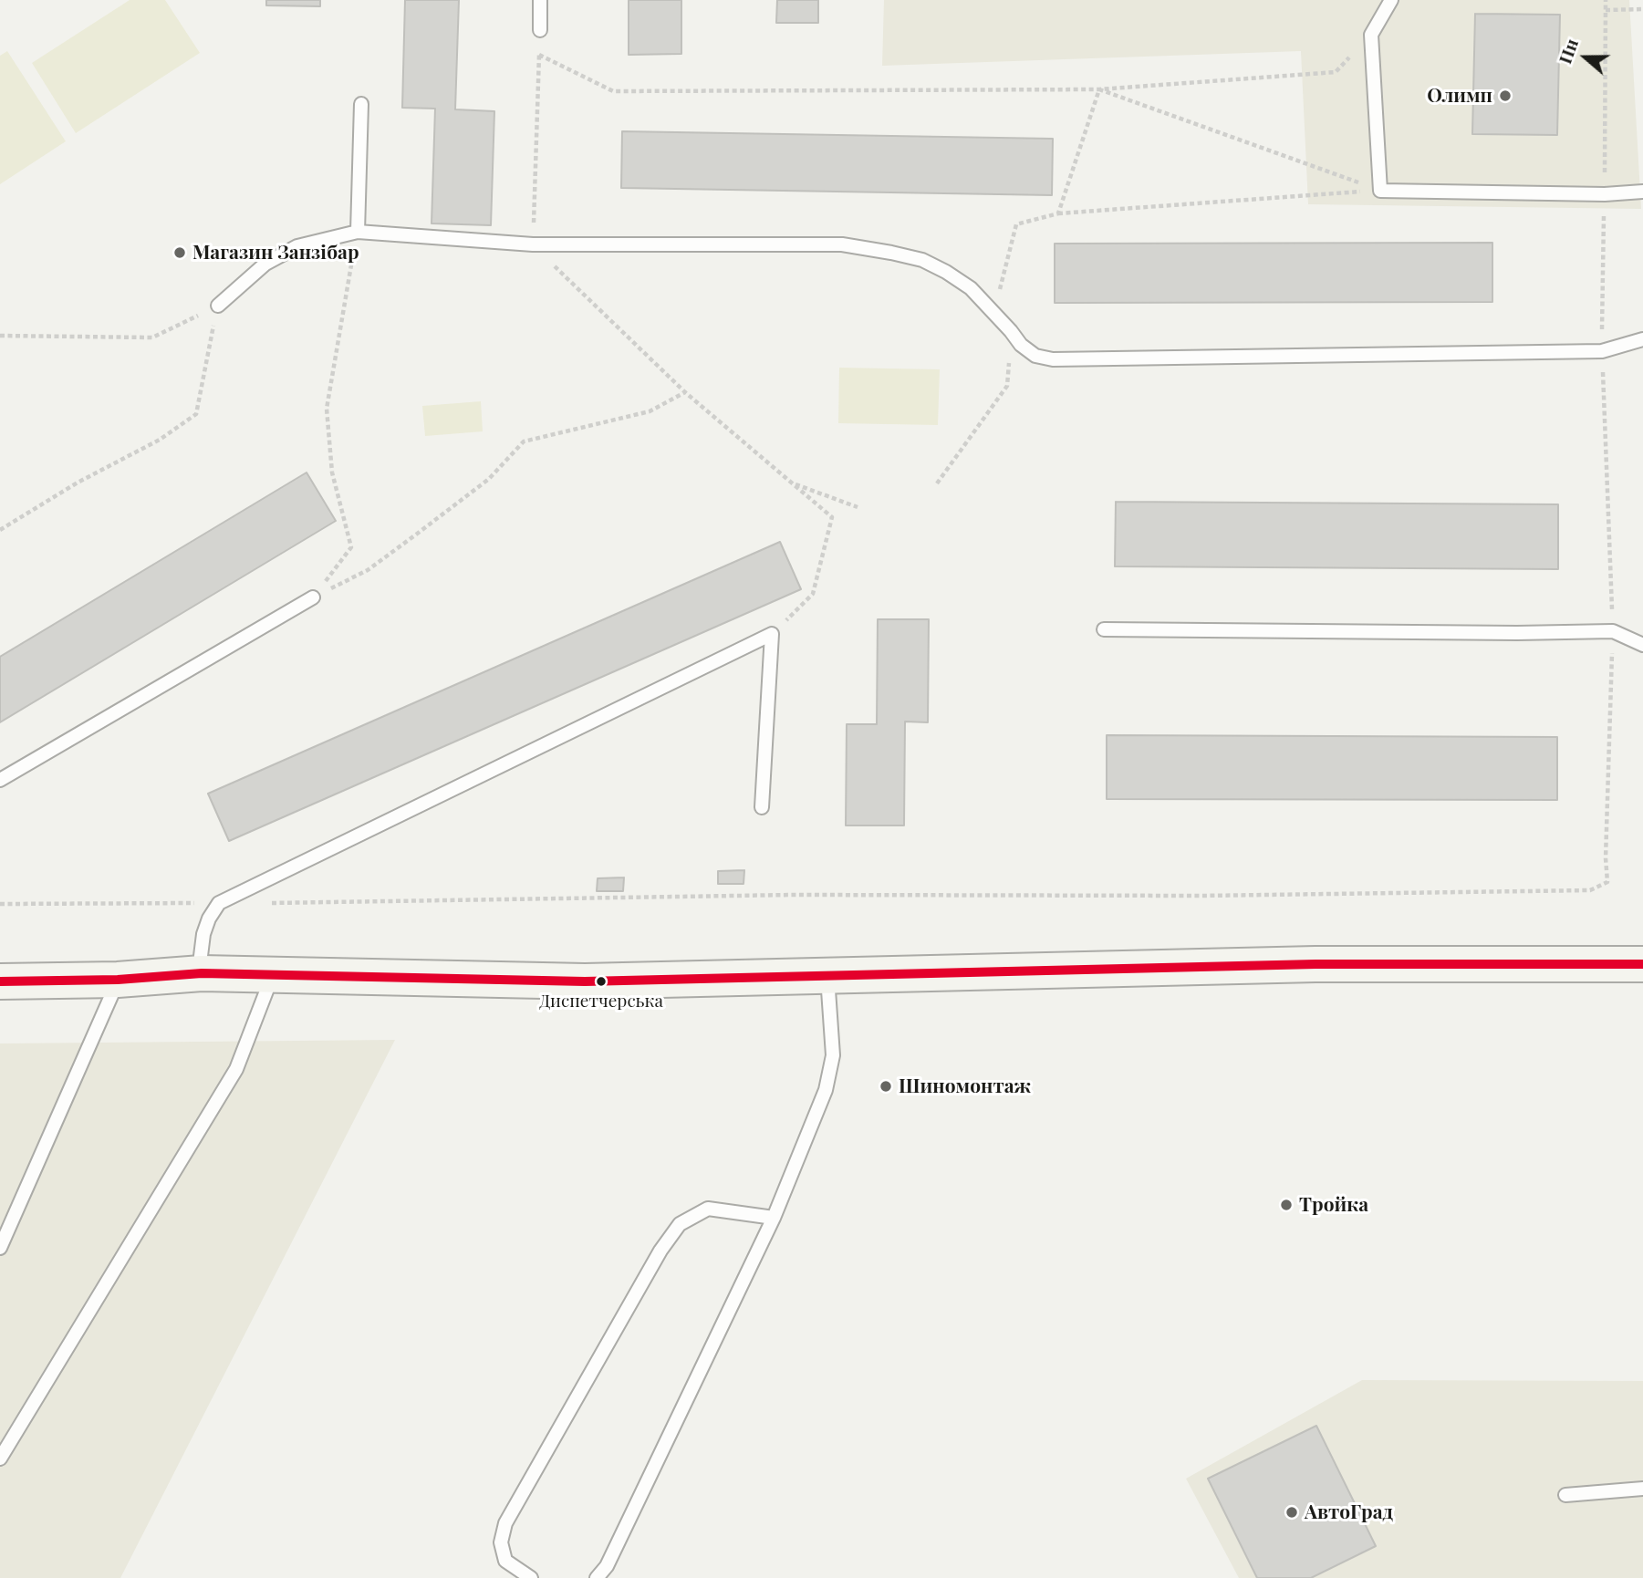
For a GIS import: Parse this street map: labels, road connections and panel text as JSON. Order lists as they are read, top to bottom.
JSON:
{
  "places": [
    "Олимп",
    "Магазин Занзібар",
    "Диспетчерська",
    "Шиномонтаж",
    "Тройка",
    "АвтоГрад"
  ],
  "north": "left"
}
